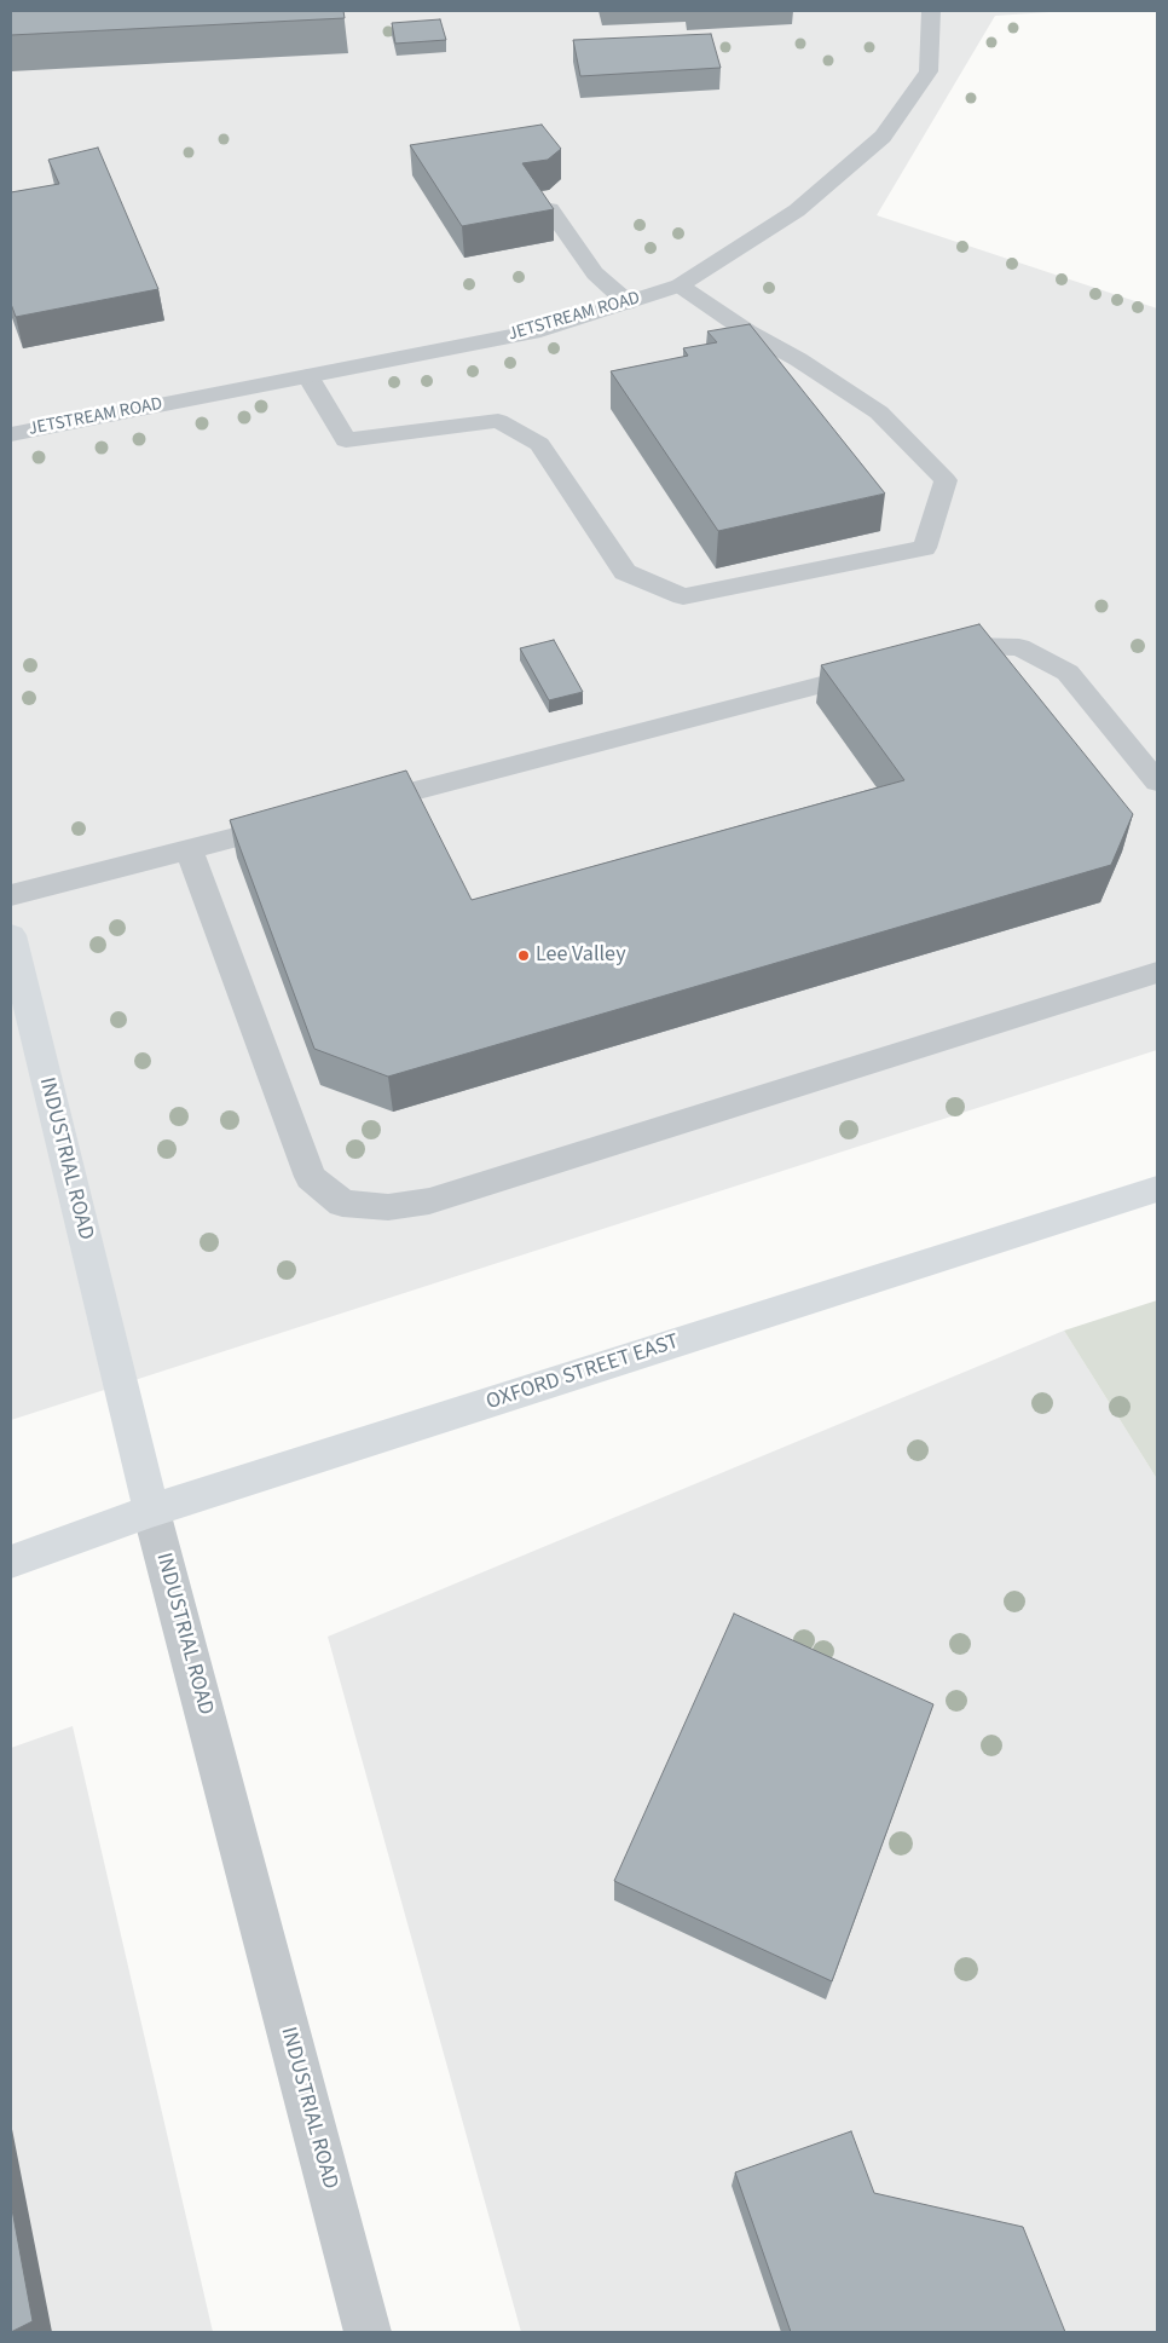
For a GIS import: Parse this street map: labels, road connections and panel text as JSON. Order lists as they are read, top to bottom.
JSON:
{
  "streets": {
    "main road": ["INDUSTRIAL ROAD", "OXFORD STREET EAST"],
    "street": ["JETSTREAM ROAD"]
  },
  "crossings": [
    ["INDUSTRIAL ROAD", "OXFORD STREET EAST"]
  ],
  "places": ["Lee Valley"]
}
